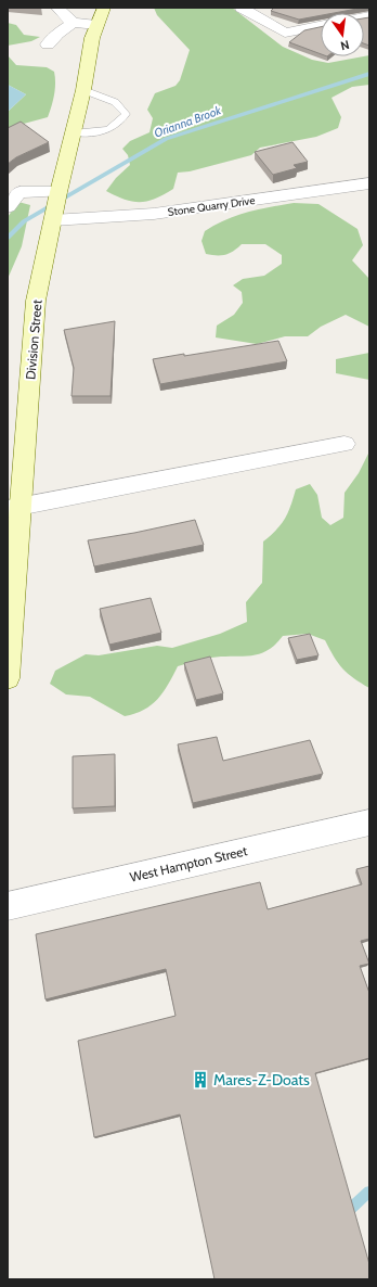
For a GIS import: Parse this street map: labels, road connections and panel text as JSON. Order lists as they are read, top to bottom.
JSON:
{
  "streets": {
    "street": ["Stone Quarry Drive", "Division Street", "West Hampton Street"]
  },
  "crossings": [
    ["Stone Quarry Drive", "Division Street"]
  ],
  "water": ["Orianna Brook"],
  "places": {
    "building": ["Mares-Z-Doats"]
  },
  "north": "bottom"
}
